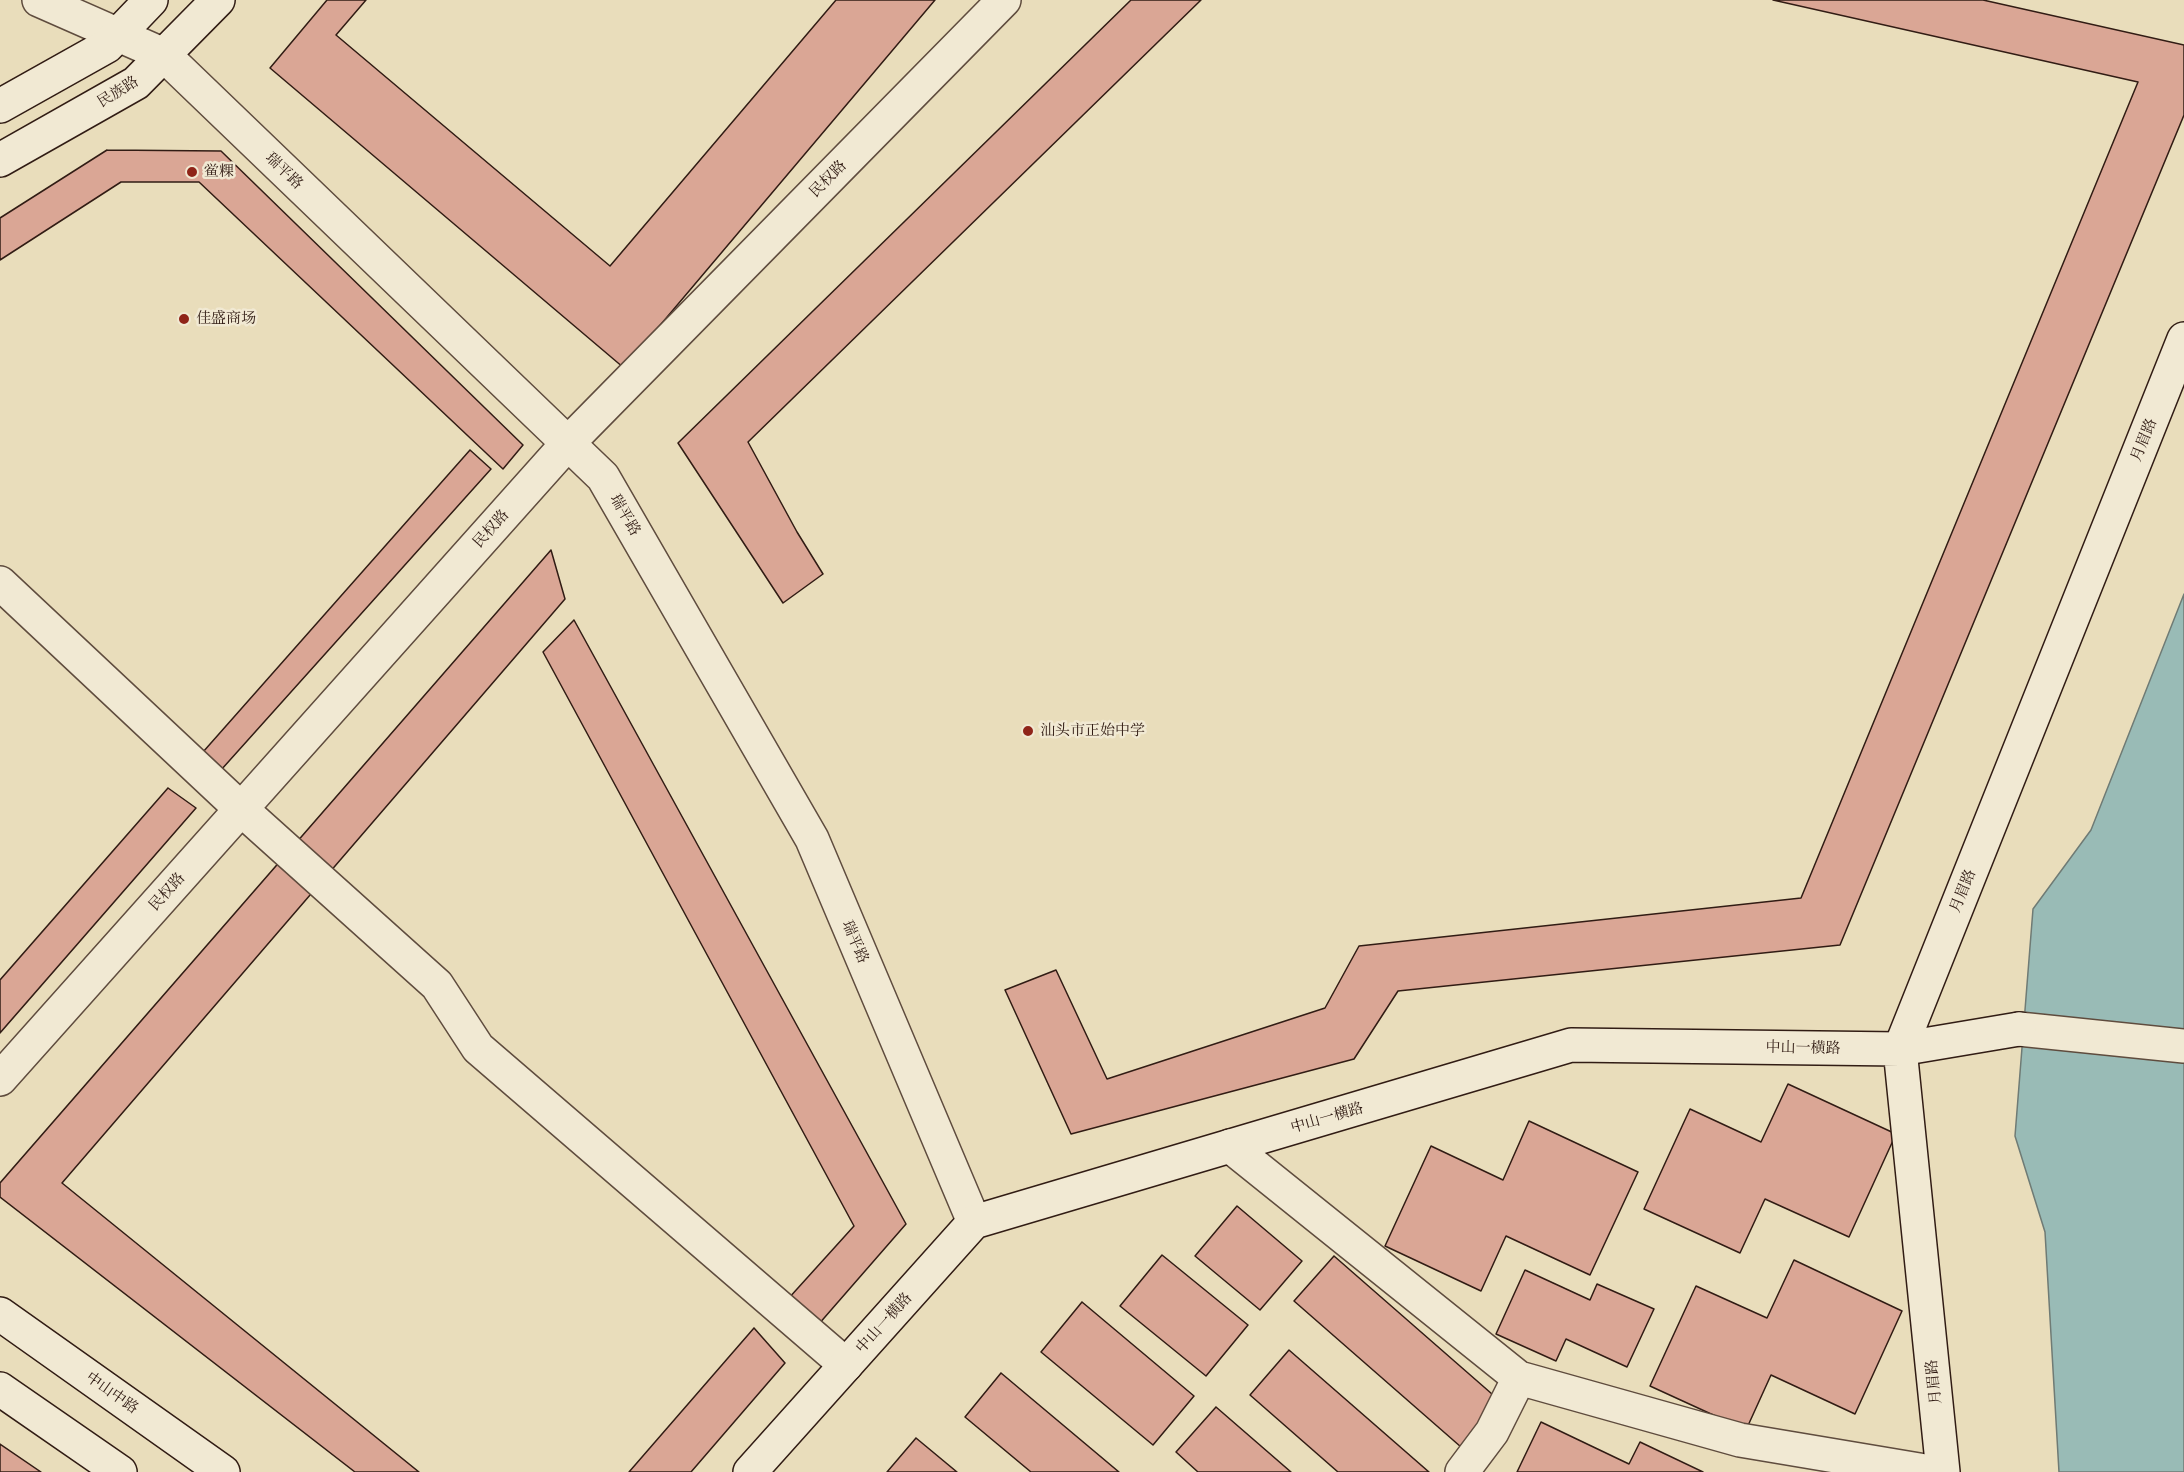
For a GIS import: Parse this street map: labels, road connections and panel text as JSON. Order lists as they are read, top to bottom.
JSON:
{
  "streets": {
    "street": [
      "民族路",
      "瑞平路",
      "民权路",
      "月眉路",
      "中山一横路",
      "中山中路"
    ]
  },
  "crossings": [
    ["民族路", "瑞平路"],
    ["瑞平路", "民权路"],
    ["瑞平路", "中山一横路"],
    ["月眉路", "中山一横路"]
  ],
  "places": ["鲎粿", "佳盛商场", "汕头市正始中学"]
}
